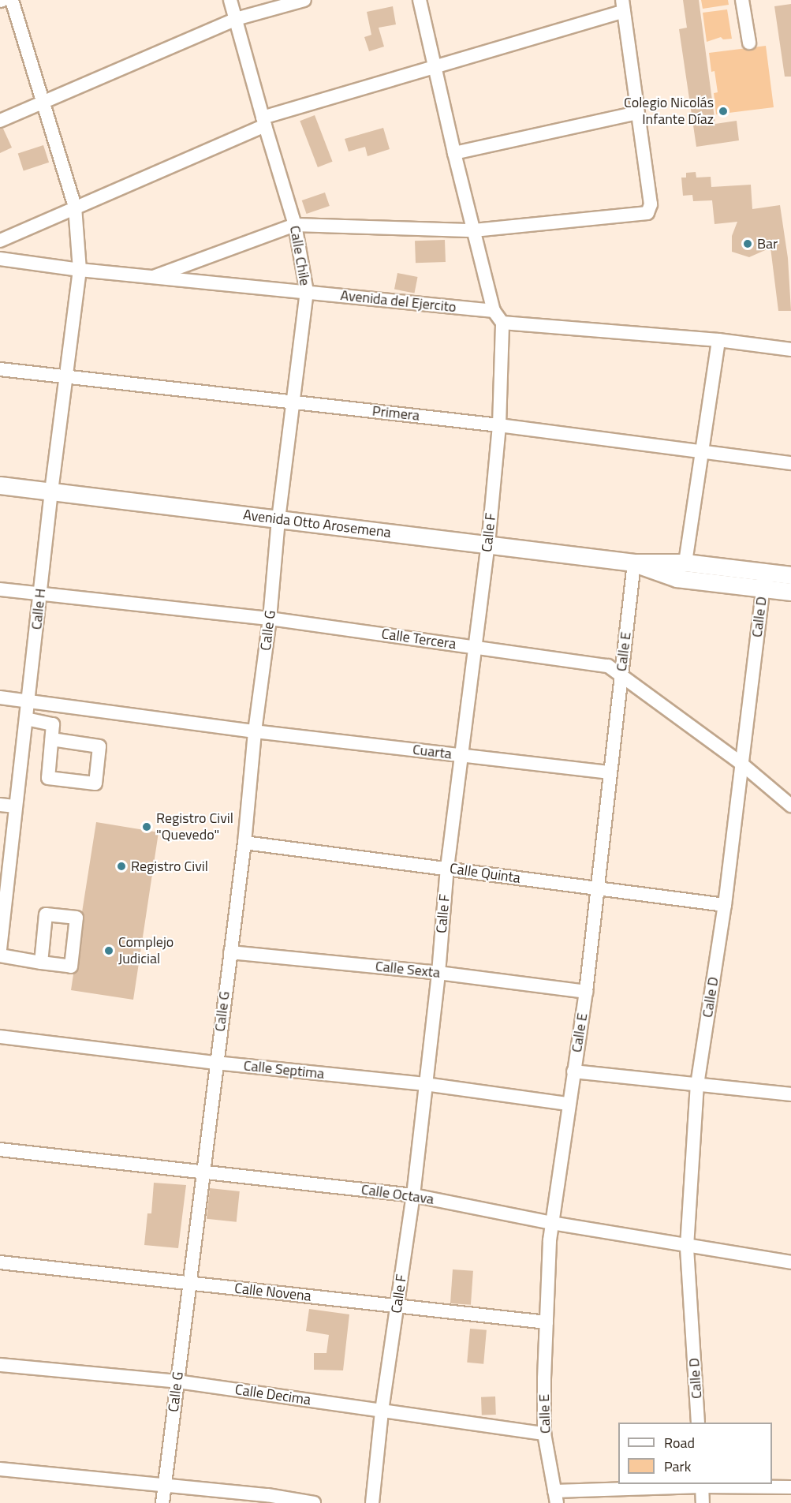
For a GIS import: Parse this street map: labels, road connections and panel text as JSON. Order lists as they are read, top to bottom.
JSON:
{
  "streets": {
    "main road": ["Avenida Otto Arosemena"],
    "street": [
      "Calle Chile",
      "Avenida del Ejercito",
      "Primera",
      "Calle F",
      "Calle H",
      "Calle D",
      "Calle G",
      "Calle Tercera",
      "Calle E",
      "Cuarta",
      "Calle Quinta",
      "Calle Sexta",
      "Calle Septima",
      "Calle Octava",
      "Calle Novena",
      "Calle Decima"
    ]
  },
  "crossings": [
    ["Calle Chile", "Avenida del Ejercito"],
    ["Calle Chile", "Primera"],
    ["Calle Chile", "Avenida Otto Arosemena"],
    ["Calle Chile", "Calle G"],
    ["Avenida del Ejercito", "Calle H"],
    ["Primera", "Calle F"],
    ["Primera", "Calle H"],
    ["Avenida Otto Arosemena", "Calle F"],
    ["Avenida Otto Arosemena", "Calle H"],
    ["Avenida Otto Arosemena", "Calle D"],
    ["Avenida Otto Arosemena", "Calle G"],
    ["Avenida Otto Arosemena", "Calle E"],
    ["Calle F", "Calle Tercera"],
    ["Calle F", "Cuarta"],
    ["Calle F", "Calle Quinta"],
    ["Calle F", "Calle Sexta"],
    ["Calle F", "Calle Septima"],
    ["Calle F", "Calle Octava"],
    ["Calle F", "Calle Novena"],
    ["Calle F", "Calle Decima"],
    ["Calle H", "Calle Tercera"],
    ["Calle H", "Cuarta"],
    ["Calle D", "Calle Tercera"],
    ["Calle D", "Calle Quinta"],
    ["Calle D", "Calle Octava"],
    ["Calle G", "Calle Tercera"],
    ["Calle G", "Cuarta"],
    ["Calle G", "Calle Quinta"],
    ["Calle G", "Calle Sexta"],
    ["Calle G", "Calle Septima"],
    ["Calle G", "Calle Octava"],
    ["Calle G", "Calle Novena"],
    ["Calle G", "Calle Decima"],
    ["Calle Tercera", "Calle E"],
    ["Calle E", "Cuarta"],
    ["Calle E", "Calle Quinta"],
    ["Calle E", "Calle Sexta"],
    ["Calle E", "Calle Septima"],
    ["Calle E", "Calle Octava"],
    ["Calle E", "Calle Novena"],
    ["Calle E", "Calle Decima"]
  ],
  "places": [
    "Colegio Nicolás Infante Díaz",
    "Bar",
    "Registro Civil \"Quevedo\"",
    "Registro Civil",
    "Complejo Judicial"
  ],
  "legend": ["Road", "Park"]
}
